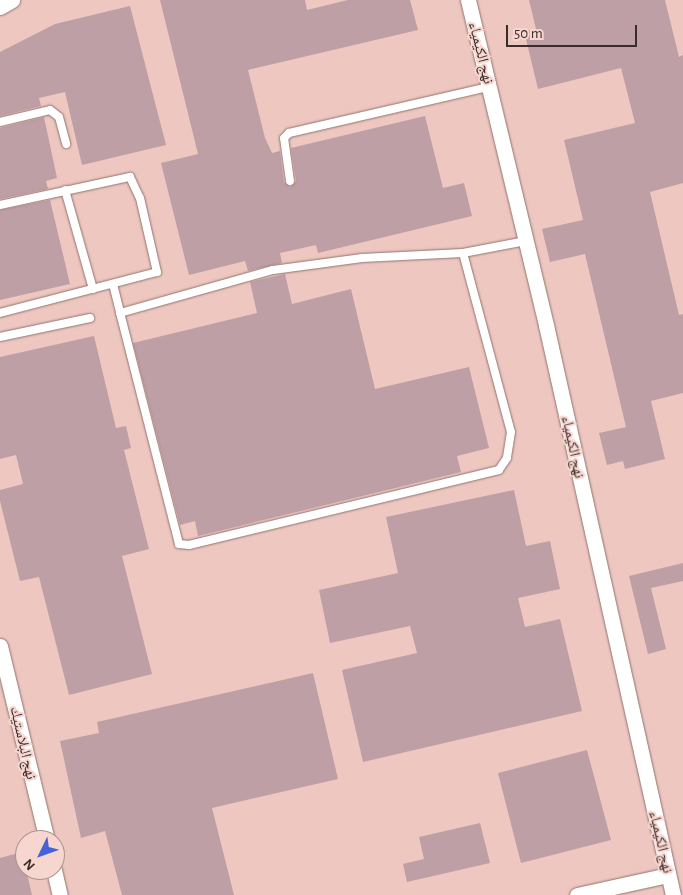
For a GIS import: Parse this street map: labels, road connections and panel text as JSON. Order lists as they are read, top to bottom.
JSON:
{
  "streets": {
    "street": ["نهج الكيمياء", "نهج البلاستيك"]
  },
  "scale_bar": "50 m",
  "north": "bottom left"
}
